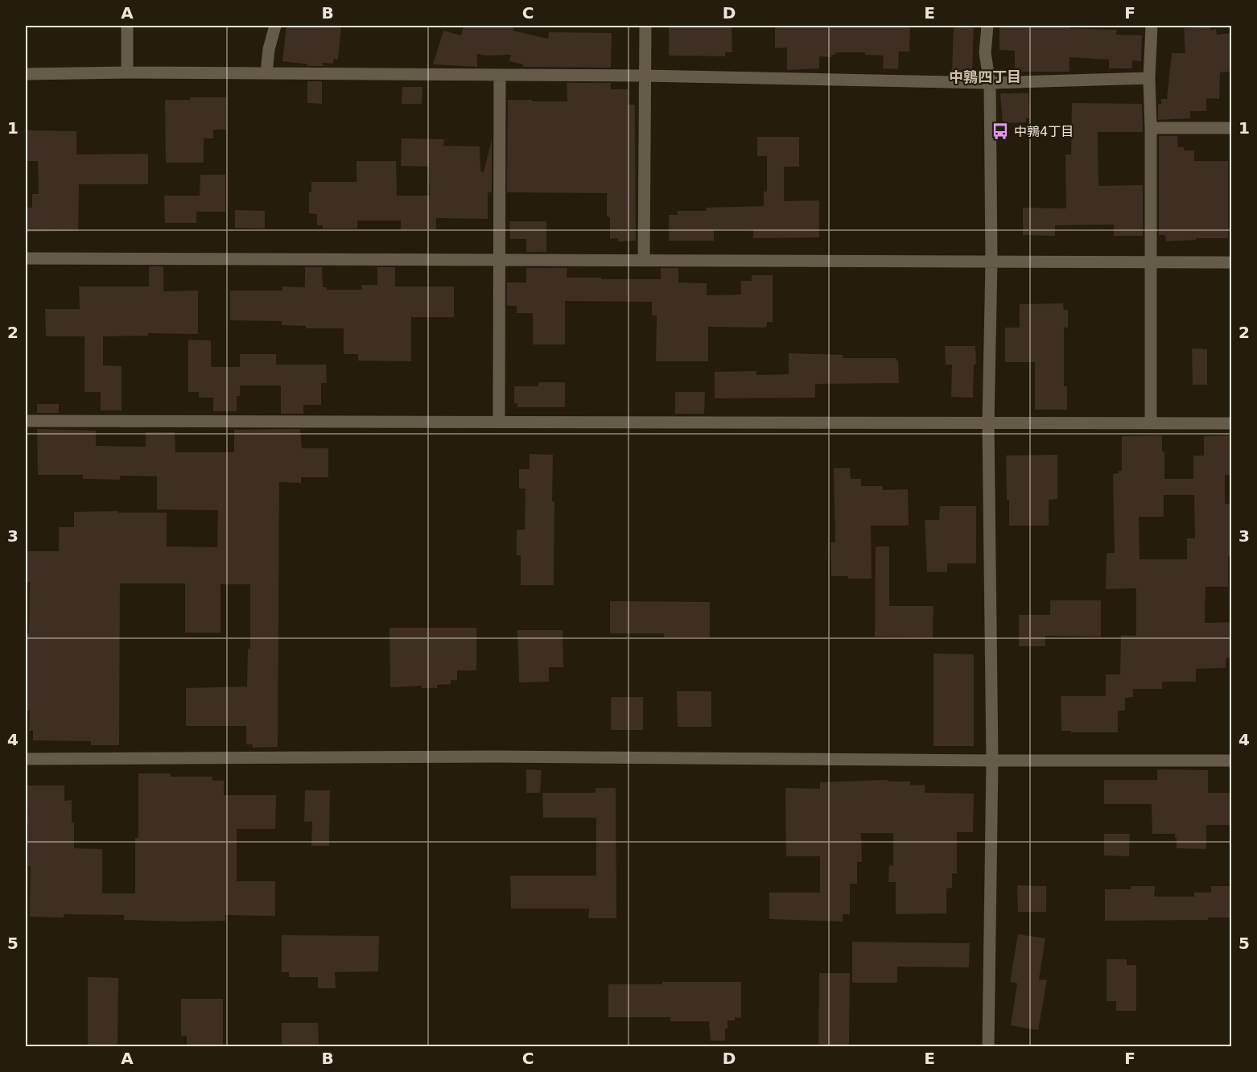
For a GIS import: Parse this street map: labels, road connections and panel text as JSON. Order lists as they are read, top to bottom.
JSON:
{
  "districts": ["中鶉四丁目"],
  "places": {
    "bus stop": ["中鶉4丁目"]
  },
  "grid": {
    "columns": [
      "A",
      "B",
      "C",
      "D",
      "E",
      "F"
    ],
    "rows": [
      "1",
      "2",
      "3",
      "4",
      "5"
    ]
  }
}
